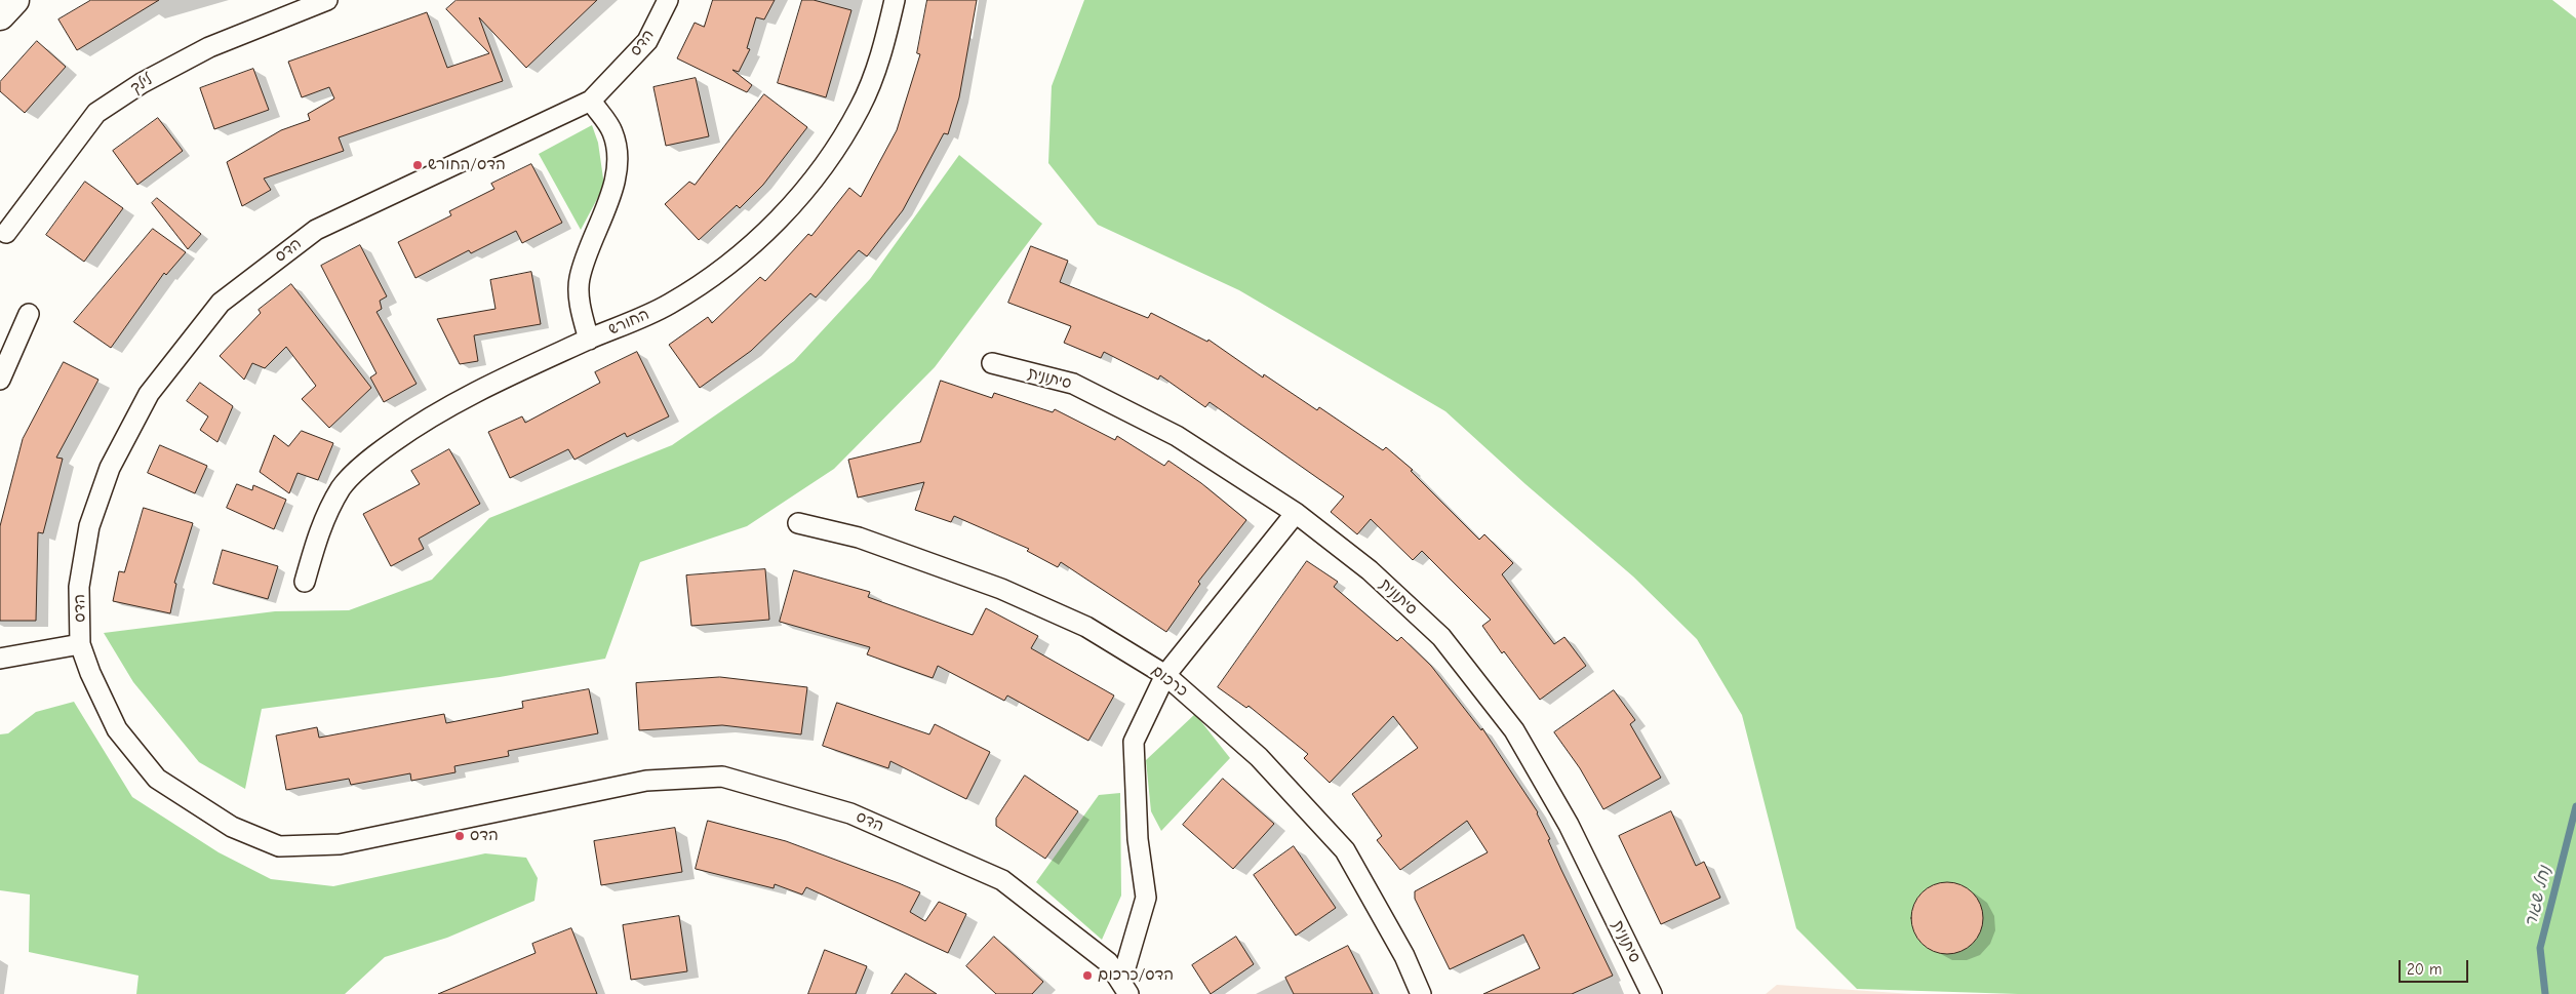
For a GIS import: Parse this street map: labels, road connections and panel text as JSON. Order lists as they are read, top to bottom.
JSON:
{
  "streets": {
    "street": [
      "הדס",
      "לילך",
      "החורש",
      "סיתונית",
      "כרכום"
    ]
  },
  "water": ["נחל שגור"],
  "places": ["הדס/החורש", "הדס", "הדס/כרכום"],
  "scale_bar": "20 m"
}
